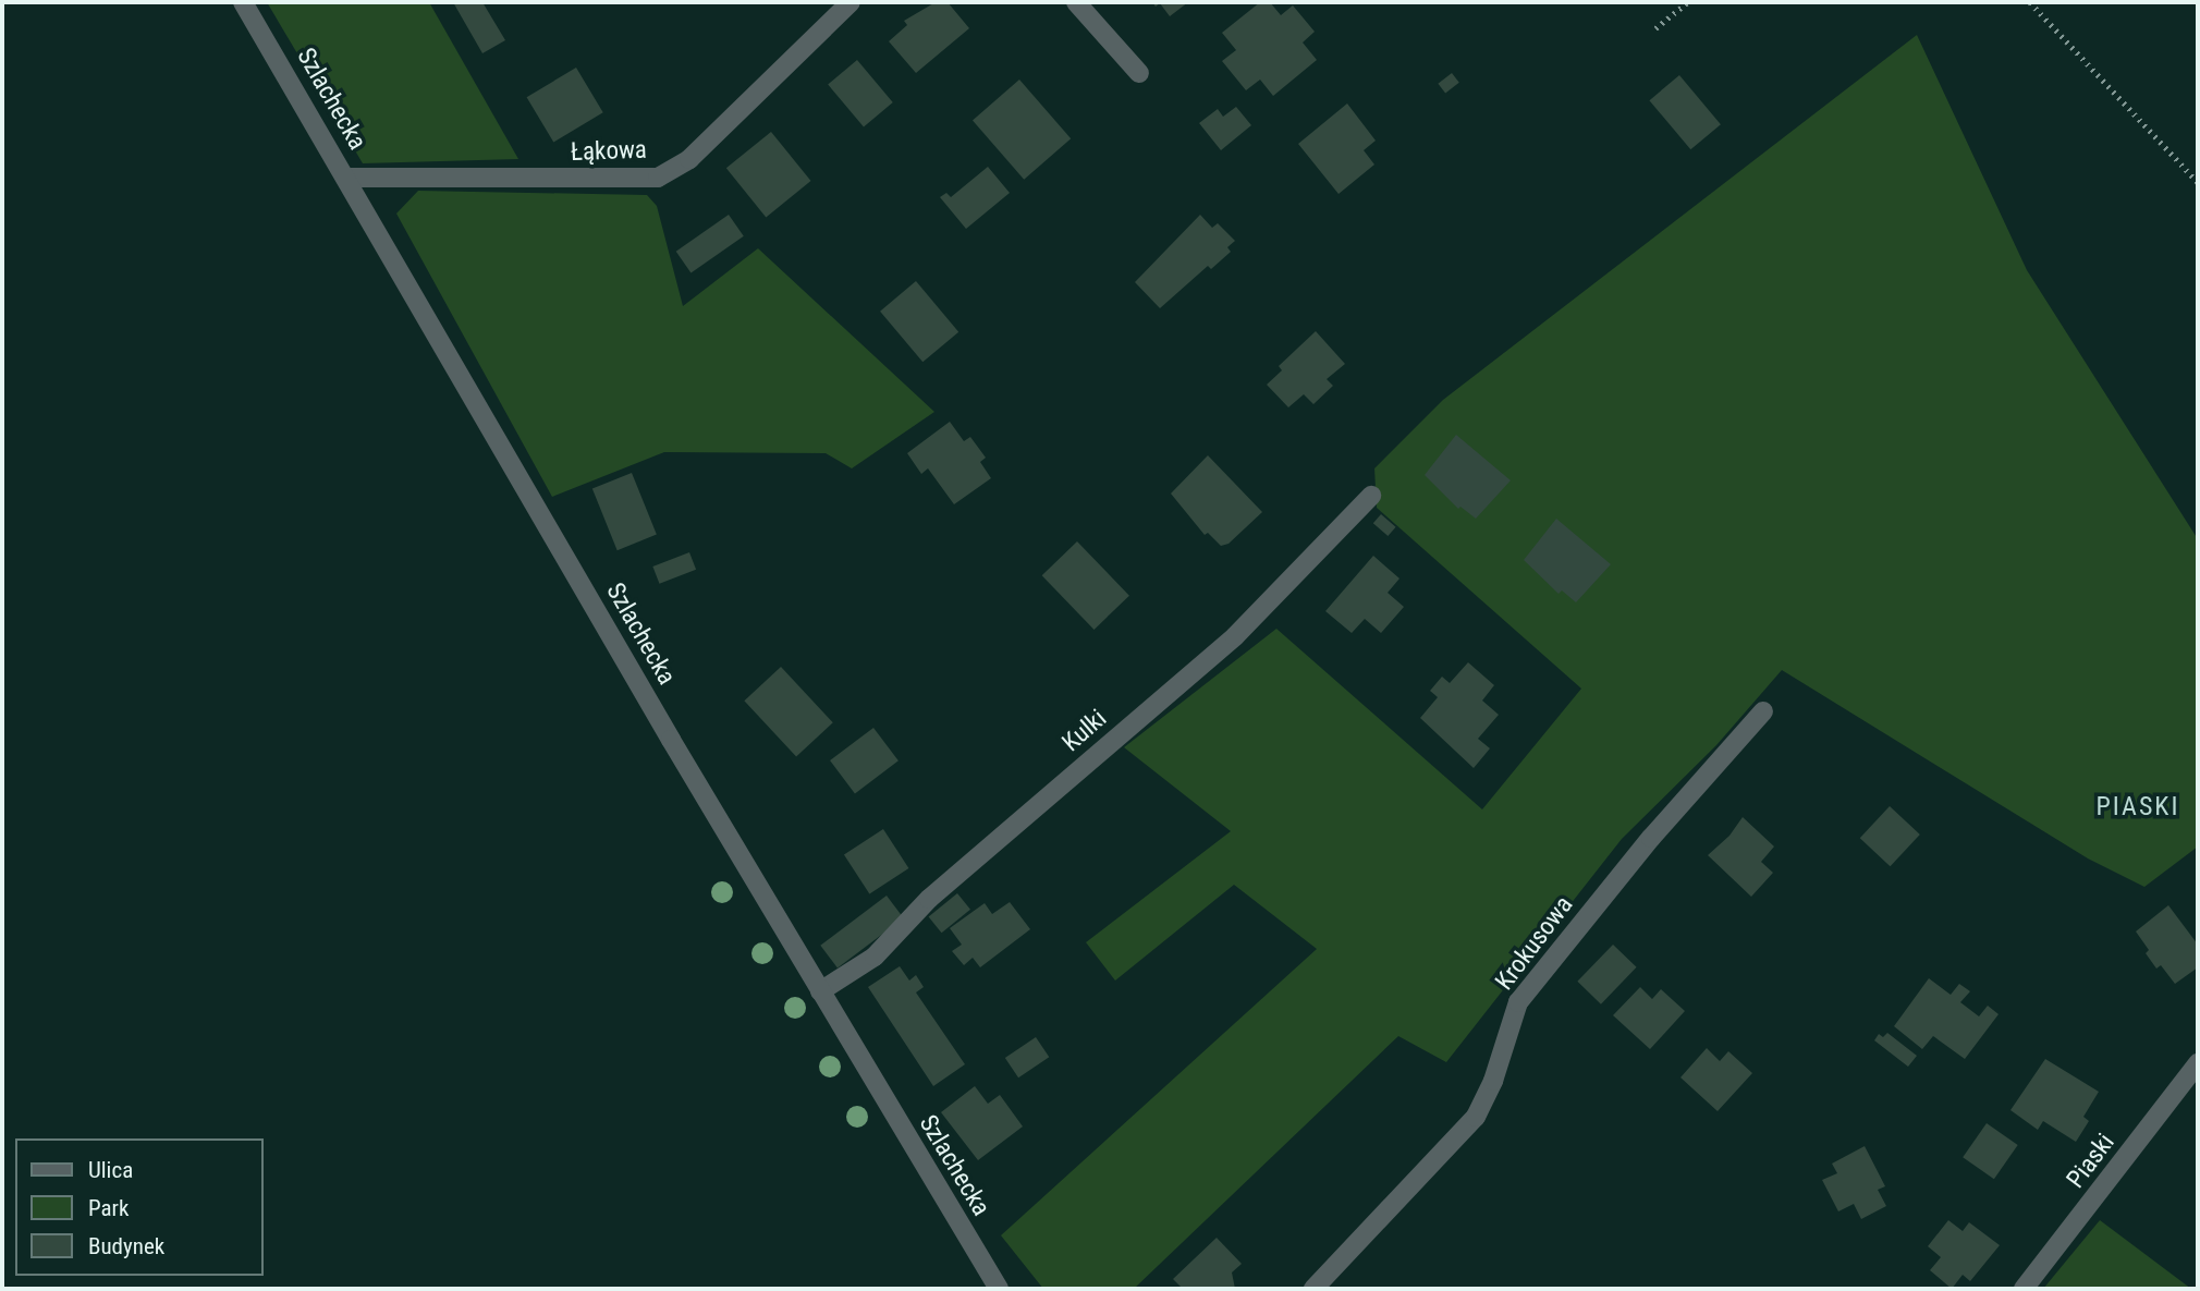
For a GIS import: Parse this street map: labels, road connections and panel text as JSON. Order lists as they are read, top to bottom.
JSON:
{
  "streets": {
    "street": [
      "Szlachecka",
      "Łąkowa",
      "Kulki",
      "Krokusowa",
      "Piaski"
    ]
  },
  "crossings": [
    ["Szlachecka", "Łąkowa"],
    ["Szlachecka", "Kulki"]
  ],
  "districts": ["PIASKI"],
  "legend": ["Ulica", "Park", "Budynek"]
}
